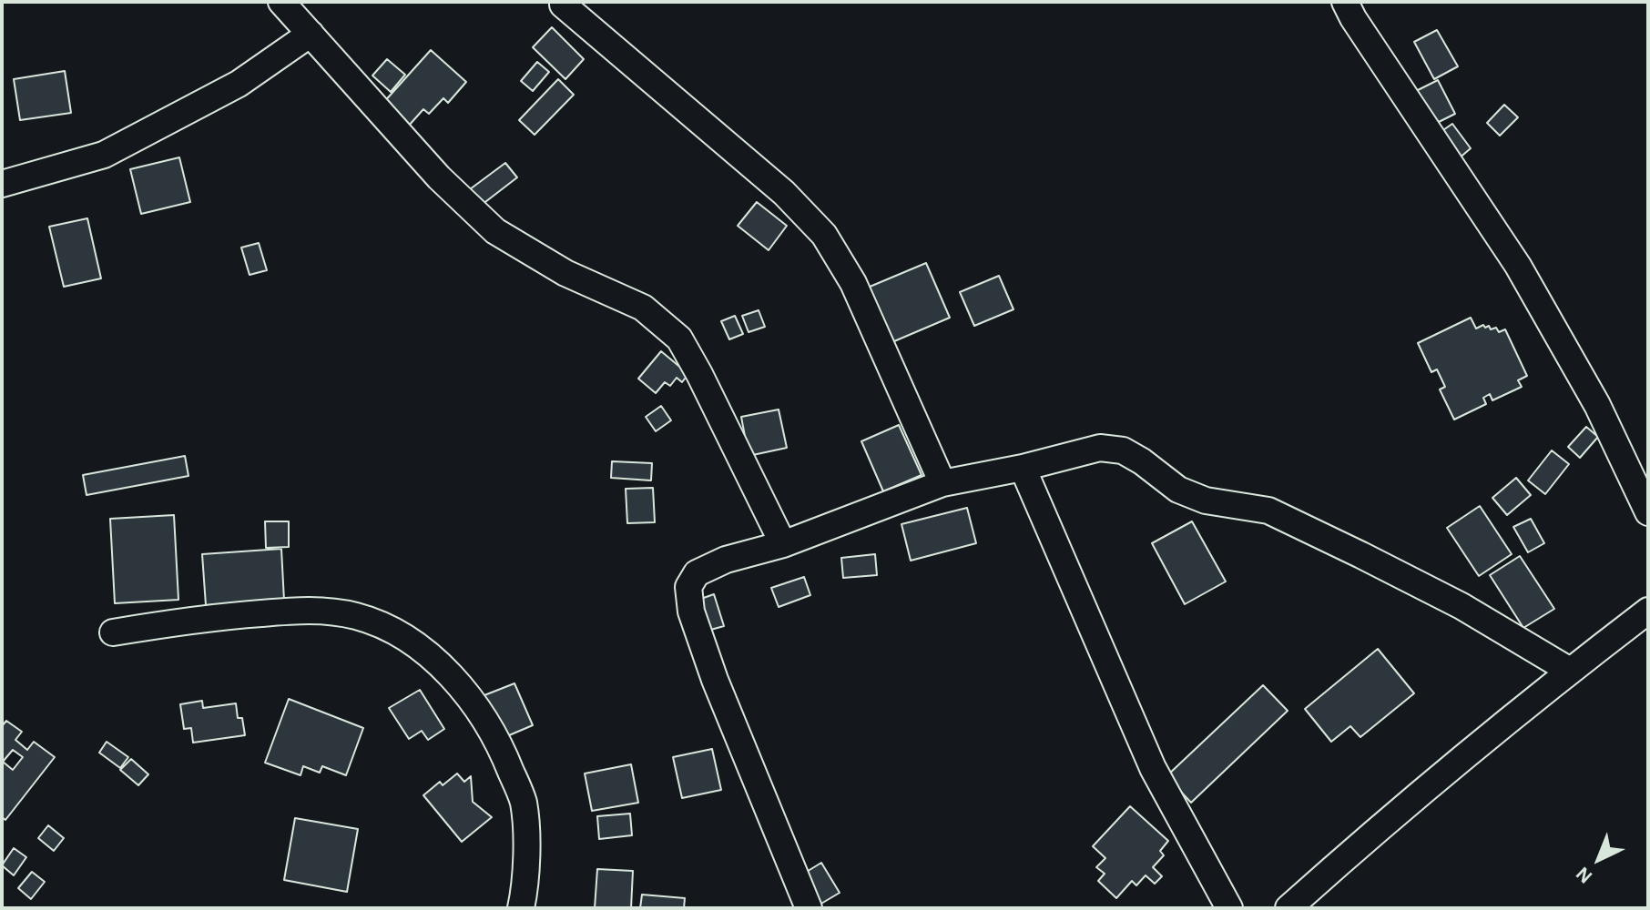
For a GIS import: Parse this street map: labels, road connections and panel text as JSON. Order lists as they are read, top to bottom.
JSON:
{
  "north": "bottom left"
}
